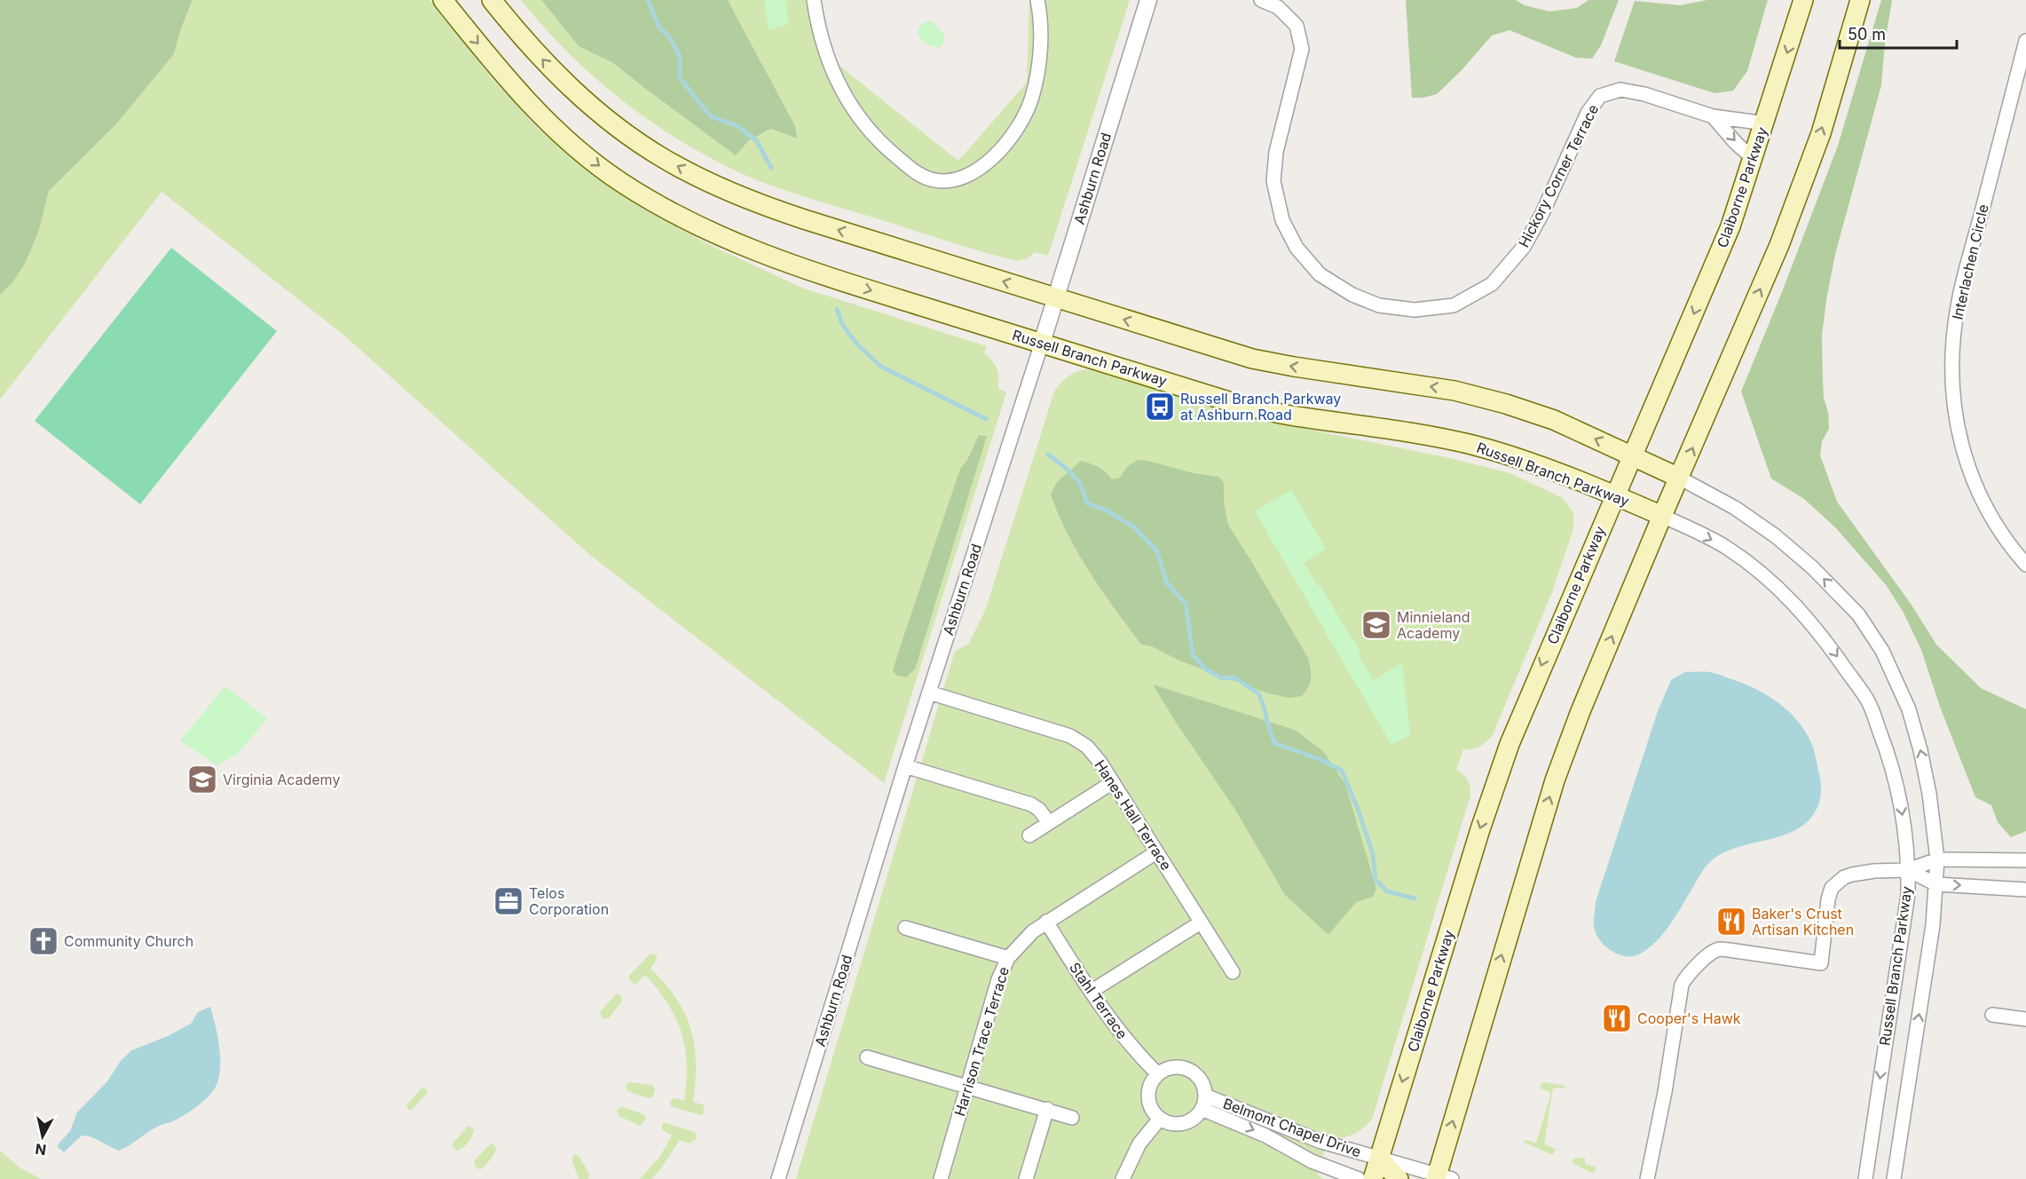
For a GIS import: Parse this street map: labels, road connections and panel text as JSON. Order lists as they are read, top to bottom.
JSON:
{
  "streets": {
    "main road": ["Claiborne Parkway", "Russell Branch Parkway"],
    "street": [
      "Hickory Corner Terrace",
      "Ashburn Road",
      "Interlachen Circle",
      "Hanes Hall Terrace",
      "Stahl Terrace",
      "Harrison Trace Terrace",
      "Belmont Chapel Drive"
    ]
  },
  "crossings": [
    ["Hickory Corner Terrace", "Claiborne Parkway"],
    ["Ashburn Road", "Russell Branch Parkway"],
    ["Ashburn Road", "Hanes Hall Terrace"],
    ["Claiborne Parkway", "Russell Branch Parkway"],
    ["Claiborne Parkway", "Belmont Chapel Drive"],
    ["Hanes Hall Terrace", "Harrison Trace Terrace"],
    ["Stahl Terrace", "Harrison Trace Terrace"],
    ["Stahl Terrace", "Belmont Chapel Drive"]
  ],
  "places": {
    "bus stop": ["Russell Branch Parkway at Ashburn Road"],
    "school or university": ["Minnieland Academy", "Virginia Academy"],
    "office": ["Telos Corporation"],
    "restaurant": ["Baker's Crust Artisan Kitchen", "Cooper's Hawk"],
    "church": ["Community Church"]
  },
  "scale_bar": "50 m",
  "north": "bottom"
}
